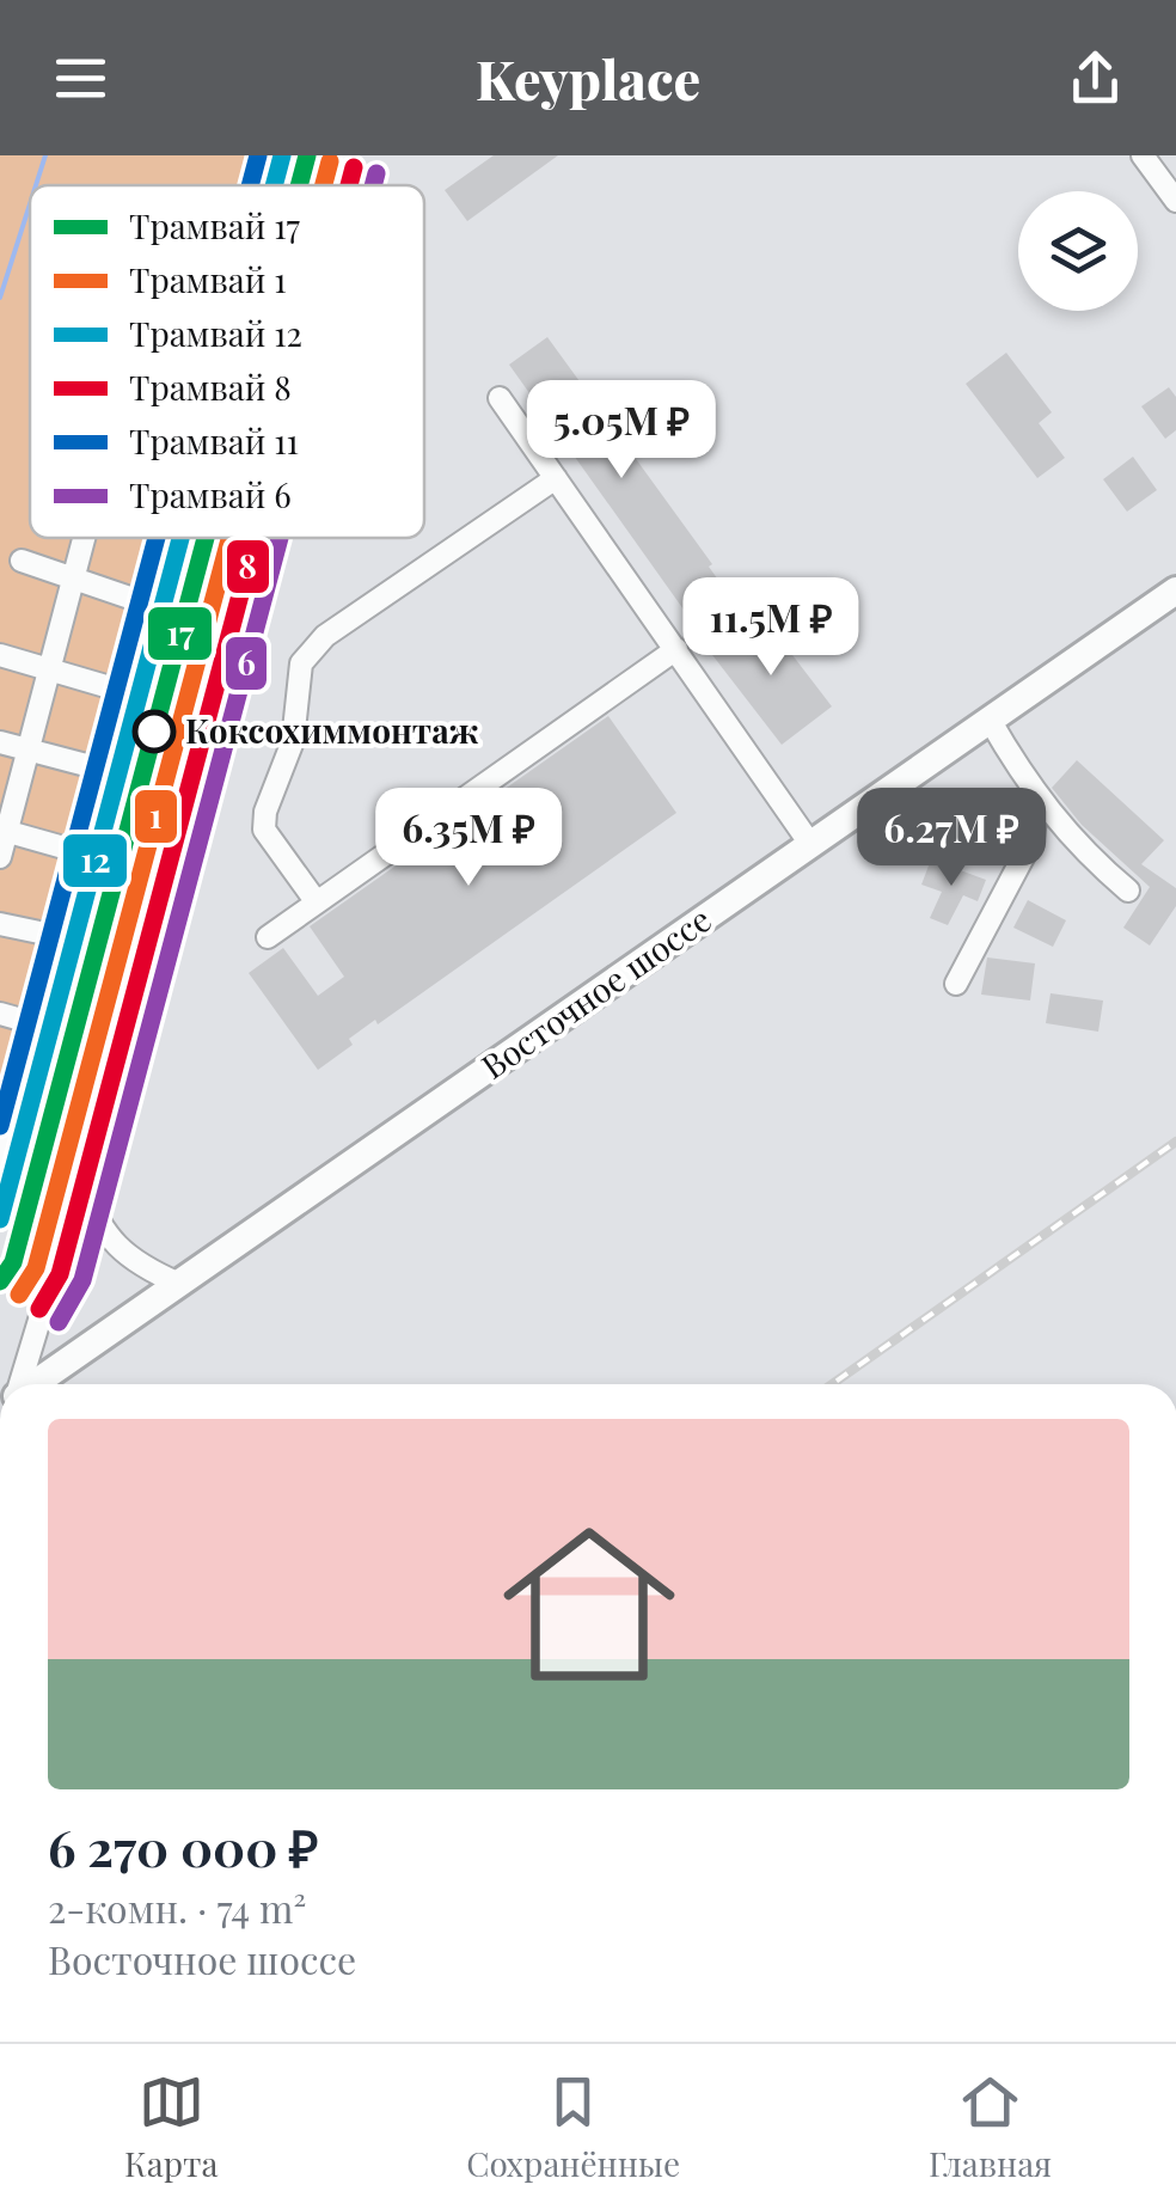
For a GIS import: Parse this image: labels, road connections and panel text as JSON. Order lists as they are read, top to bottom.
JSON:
{
  "streets": {
    "main road": ["Восточное шоссе"]
  },
  "places": ["Коксохиммонтаж"],
  "lines": [
    "tram line 17",
    "tram line 12",
    "tram line 11",
    "tram line 1",
    "tram line 8",
    "tram line 6"
  ],
  "legend": [
    "Трамвай 17",
    "Трамвай 1",
    "Трамвай 12",
    "Трамвай 8",
    "Трамвай 11",
    "Трамвай 6"
  ],
  "page": {
    "header": "Keyplace",
    "price": [
      "5.05M ₽",
      "11.5M ₽",
      "6.35M ₽",
      "6.27M ₽"
    ],
    "list": [
      {
        "name": "6 270 000 ₽",
        "note": "2-комн. · 74 m² · Восточное шоссе"
      }
    ],
    "tabs": ["Карта", "Сохранённые", "Главная"]
  }
}
